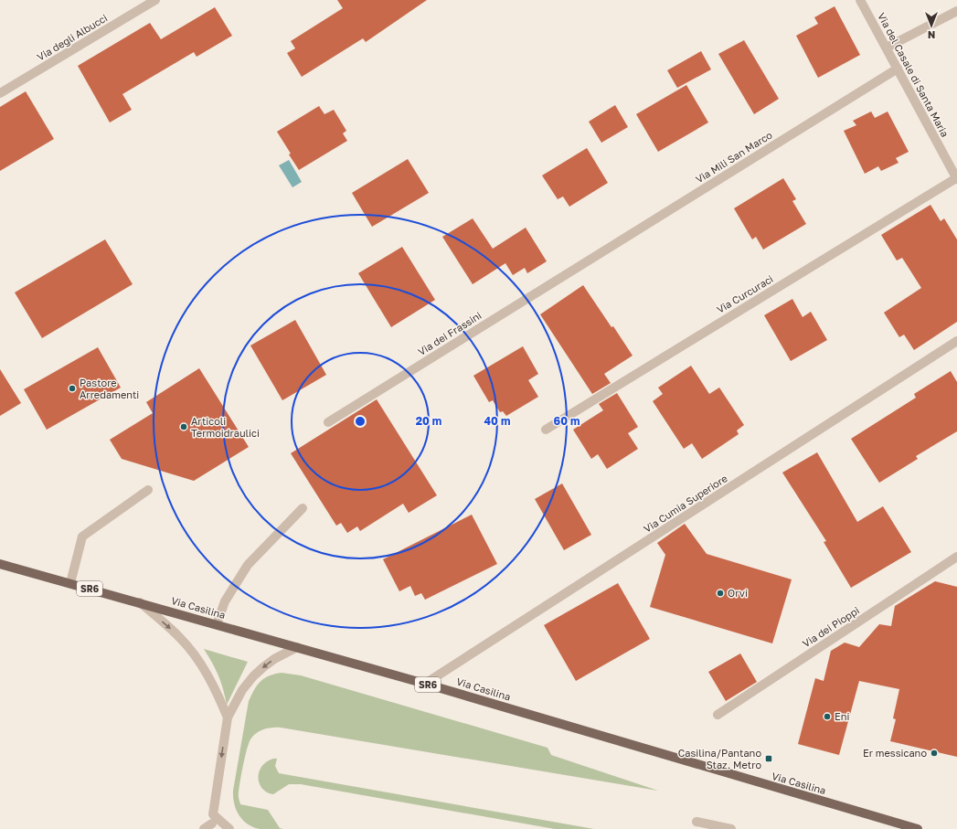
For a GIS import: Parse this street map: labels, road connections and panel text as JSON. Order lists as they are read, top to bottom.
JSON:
{
  "streets": {
    "main road": ["SR6", "Via Casilina"],
    "street": [
      "Via degli Albucci",
      "Via del Casale di Santa Maria",
      "Via Mili San Marco",
      "Via Curcuraci",
      "Via dei Frassini",
      "Via Cumia Superiore",
      "Via dei Pioppi"
    ]
  },
  "crossings": [
    ["Via del Casale di Santa Maria", "Via Mili San Marco"],
    ["Via del Casale di Santa Maria", "Via Curcuraci"],
    ["Via Mili San Marco", "Via dei Frassini"],
    ["Via Cumia Superiore", "Via Casilina"]
  ],
  "places": {
    "other": [
      "Pastore Arredamenti",
      "Articoli Termoidraulici",
      "Orvi",
      "Eni",
      "Er messicano"
    ],
    "transit": ["Casilina/Pantano Staz. Metro"]
  },
  "north": "bottom",
  "rings": ["20 m", "40 m", "60 m"]
}
